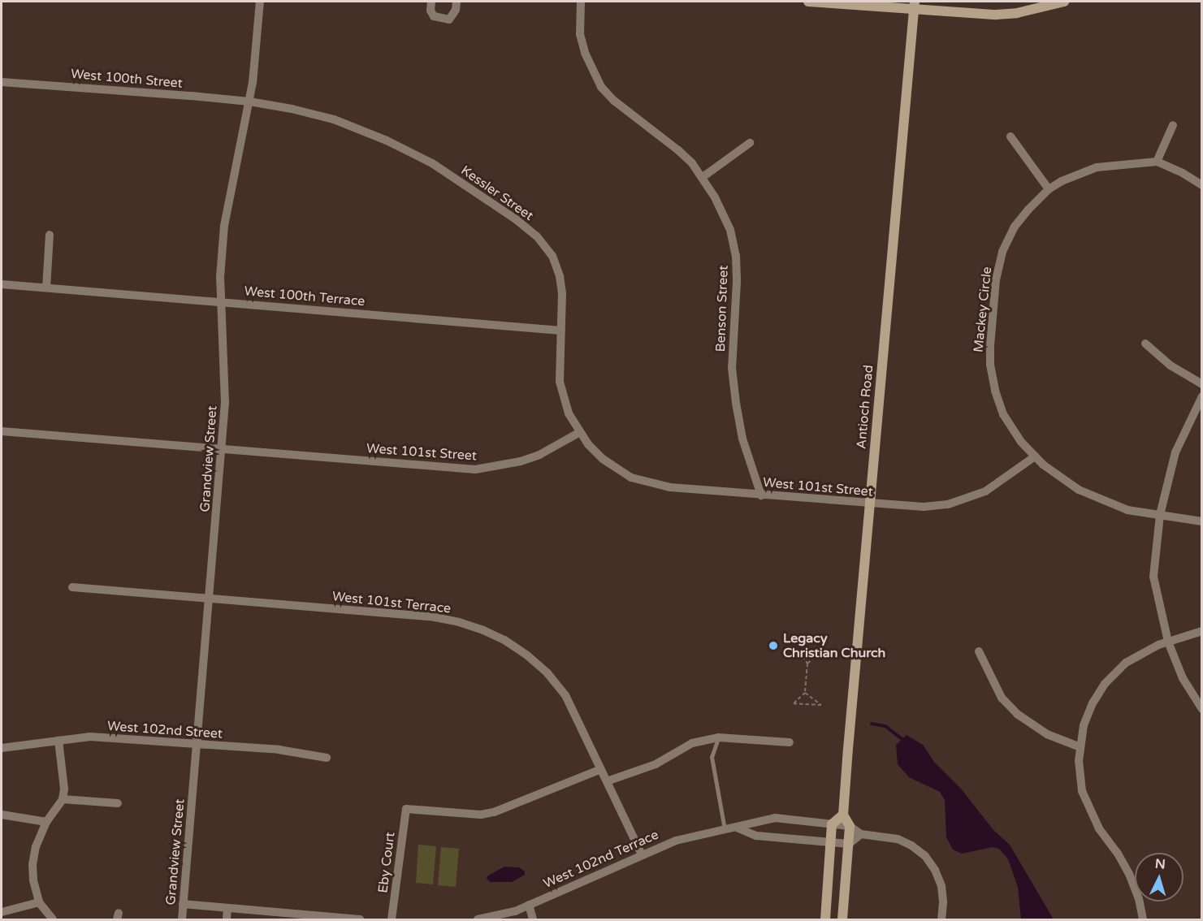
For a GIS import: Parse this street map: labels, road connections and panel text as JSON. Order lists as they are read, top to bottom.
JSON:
{
  "streets": {
    "main road": ["Antioch Road"],
    "street": [
      "West 100th Street",
      "Kessler Street",
      "West 100th Terrace",
      "Benson Street",
      "Mackey Circle",
      "West 101st Street",
      "Grandview Street",
      "West 101st Terrace",
      "West 102nd Street",
      "West 102nd Terrace",
      "Eby Court"
    ]
  },
  "crossings": [
    ["West 100th Street", "Kessler Street"],
    ["West 100th Street", "Grandview Street"],
    ["Kessler Street", "West 100th Terrace"],
    ["Kessler Street", "West 101st Street"],
    ["Kessler Street", "Grandview Street"],
    ["West 100th Terrace", "Grandview Street"],
    ["Benson Street", "West 101st Street"],
    ["Mackey Circle", "West 101st Street"],
    ["Antioch Road", "West 101st Street"],
    ["West 101st Street", "Grandview Street"],
    ["Grandview Street", "West 101st Terrace"],
    ["Grandview Street", "West 102nd Street"],
    ["West 101st Terrace", "West 102nd Terrace"],
    ["West 101st Terrace", "Eby Court"]
  ],
  "places": ["Legacy Christian Church"],
  "north": "top"
}
